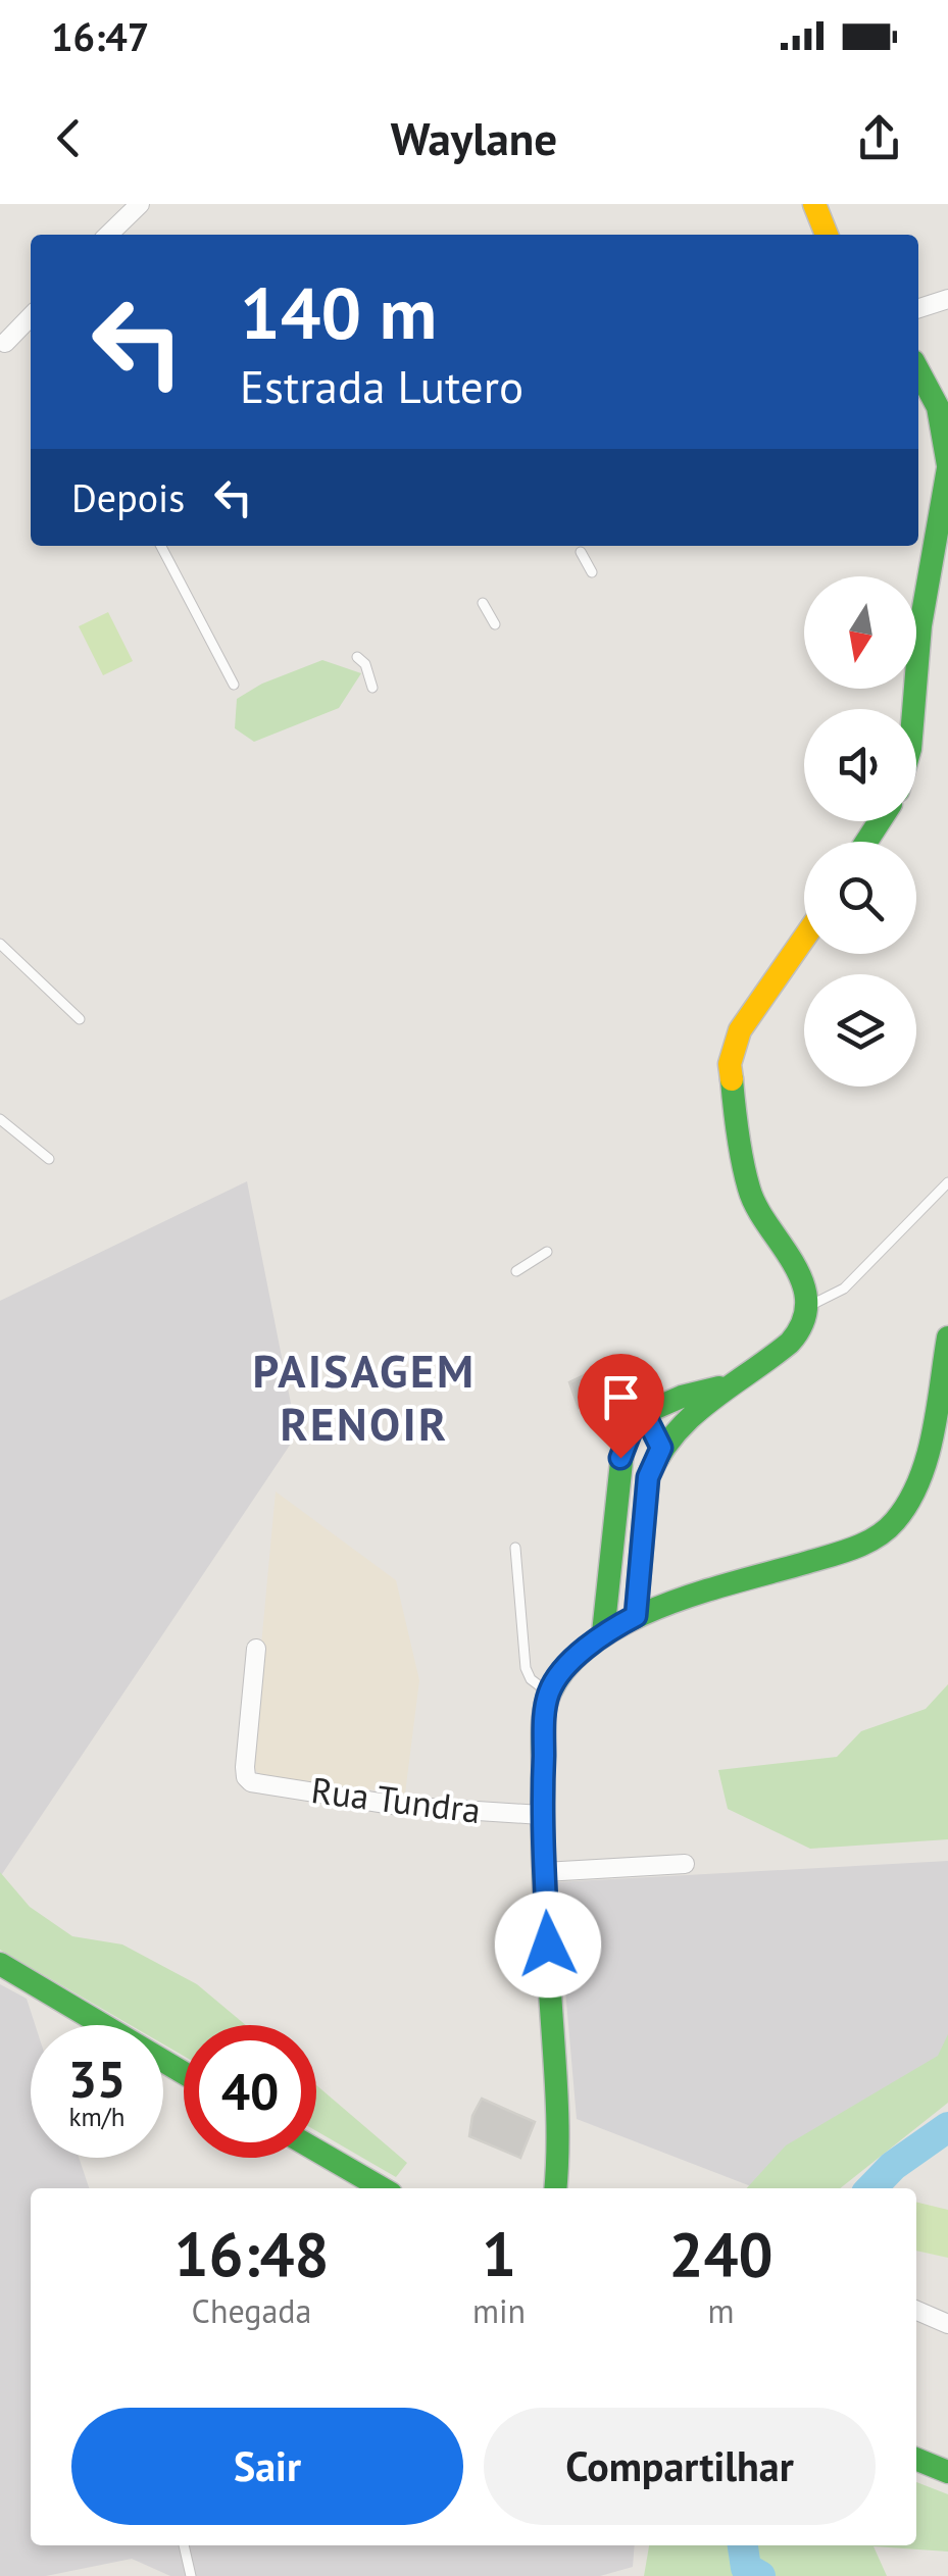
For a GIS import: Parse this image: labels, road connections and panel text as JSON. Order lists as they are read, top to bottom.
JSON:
{
  "streets": {
    "street": ["Rua Tundra"]
  },
  "districts": ["PAISAGEM RENOIR"],
  "north": "bottom",
  "page": {
    "status": "16:47",
    "header": "Waylane",
    "turn": ["140 m", "Estrada Lutero"],
    "then": "Depois",
    "speed": "35 km/h",
    "limit": "40",
    "eta": [
      "16:48",
      "Chegada",
      "1",
      "min",
      "240",
      "m"
    ],
    "buttons": ["Sair", "Compartilhar"]
  }
}
